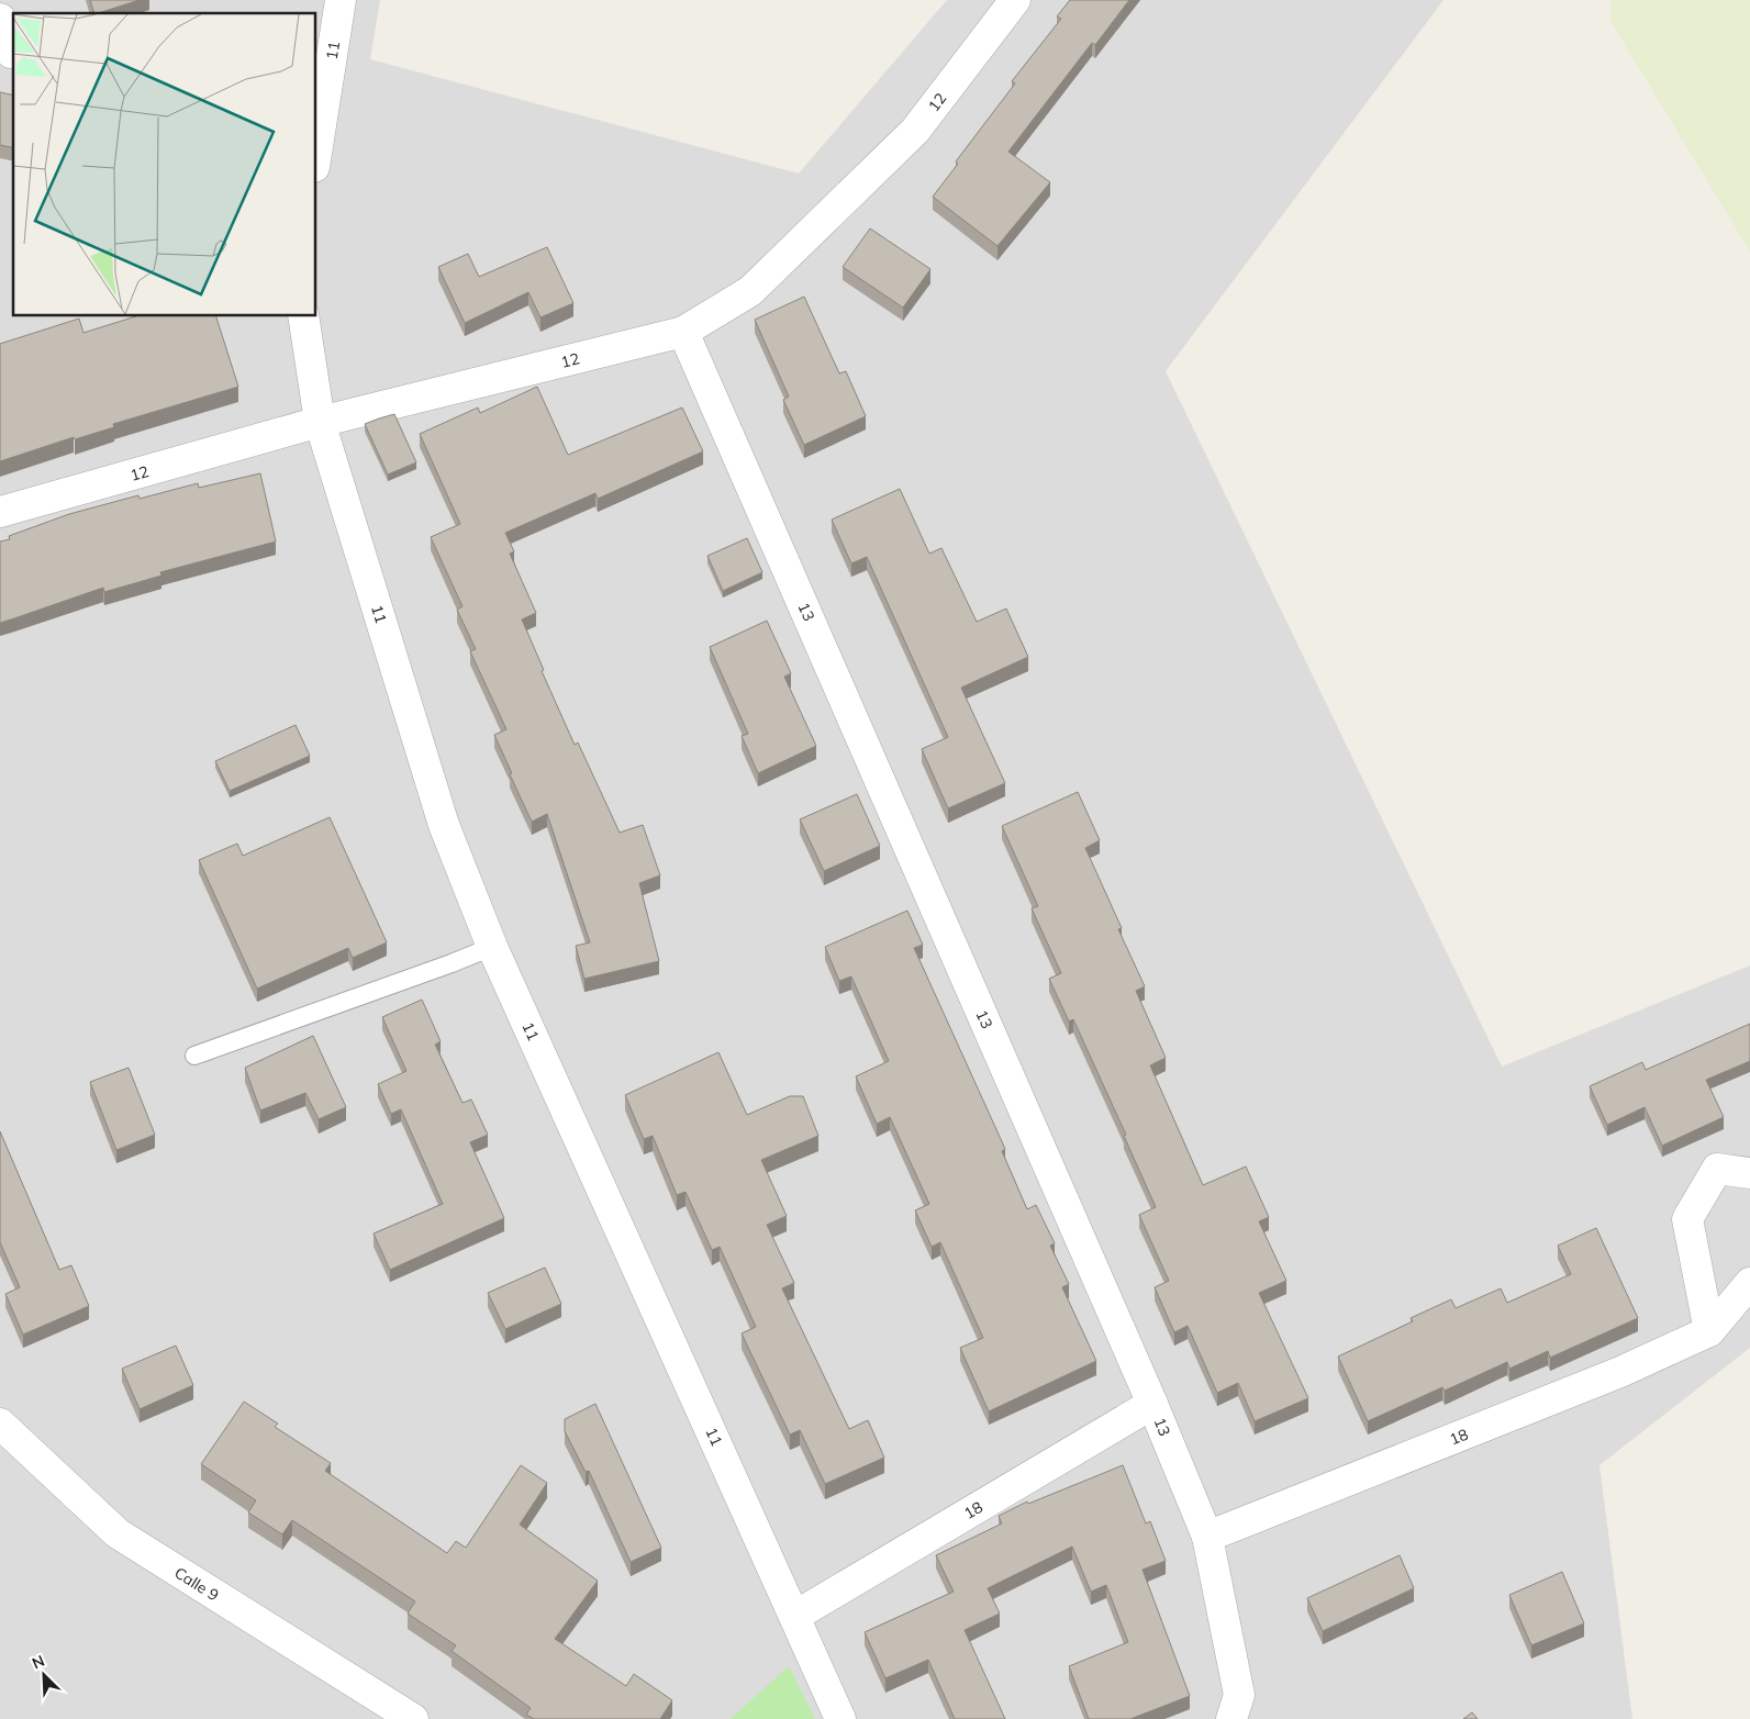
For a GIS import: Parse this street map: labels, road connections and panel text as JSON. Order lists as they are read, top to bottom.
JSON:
{
  "streets": {
    "street": [
      "11",
      "12",
      "13",
      "18",
      "Calle 9"
    ]
  },
  "crossings": [
    ["11", "12"],
    ["11", "18"],
    ["12", "13"],
    ["13", "18"]
  ],
  "north": "top left"
}
